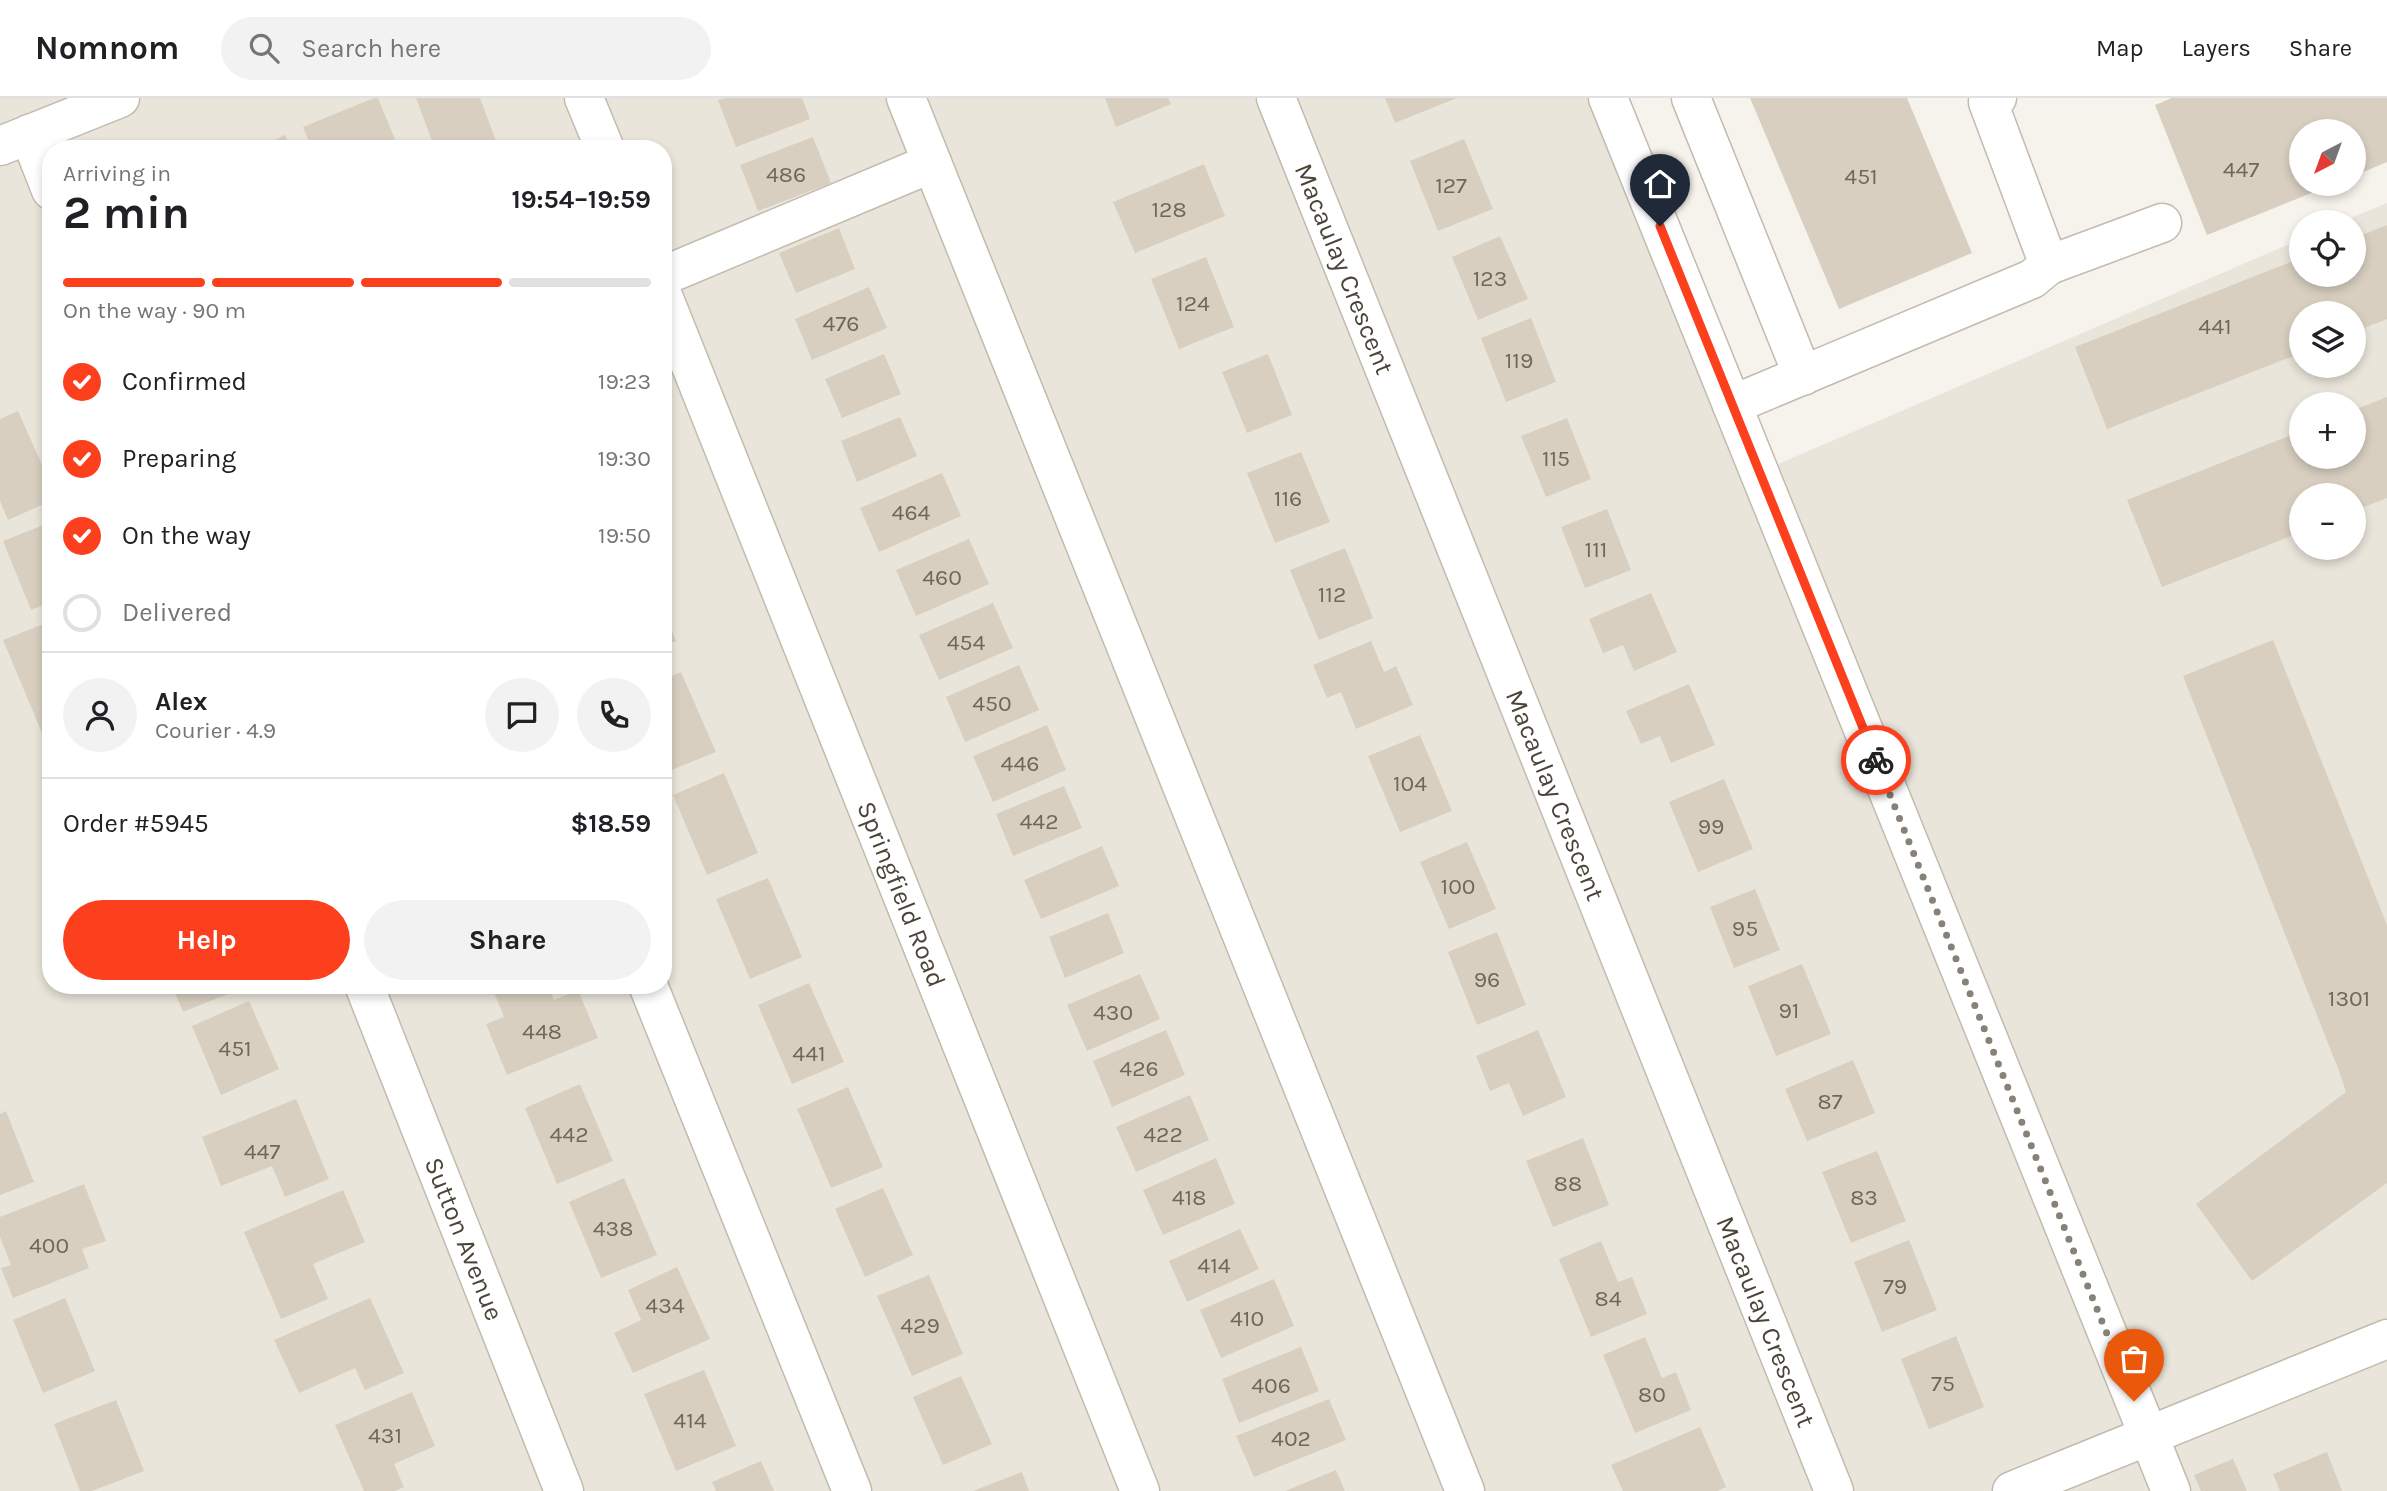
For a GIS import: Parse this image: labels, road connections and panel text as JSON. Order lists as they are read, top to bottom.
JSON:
{
  "streets": {
    "street": ["Macaulay Crescent", "Springfield Road", "Sutton Avenue"]
  },
  "house_numbers": [
    "447",
    "486",
    "451",
    "127",
    "128",
    "123",
    "124",
    "476",
    "441",
    "119",
    "115",
    "116",
    "464",
    "111",
    "460",
    "112",
    "454",
    "450",
    "446",
    "104",
    "442",
    "99",
    "100",
    "95",
    "96",
    "1301",
    "91",
    "430",
    "448",
    "451",
    "441",
    "426",
    "87",
    "442",
    "422",
    "447",
    "88",
    "418",
    "83",
    "438",
    "400",
    "414",
    "79",
    "84",
    "434",
    "410",
    "429",
    "75",
    "406",
    "80",
    "414",
    "431",
    "402"
  ],
  "north": "bottom left",
  "page": {
    "header": "Nomnom",
    "search": "Search here",
    "nav": ["Map", "Layers", "Share"],
    "map_buttons": ["+", "−"],
    "heading": ["2 min", "Arriving in", "19:54–19:59"],
    "panel": [
      "Alex",
      "Courier · 4.9",
      "Order #5945",
      "$18.59"
    ],
    "bar": "On the way · 90 m",
    "list": [
      ["Confirmed", "19:23"],
      ["Preparing", "19:30"],
      ["On the way", "19:50"],
      "Delivered"
    ],
    "buttons": ["Help", "Share"]
  }
}
